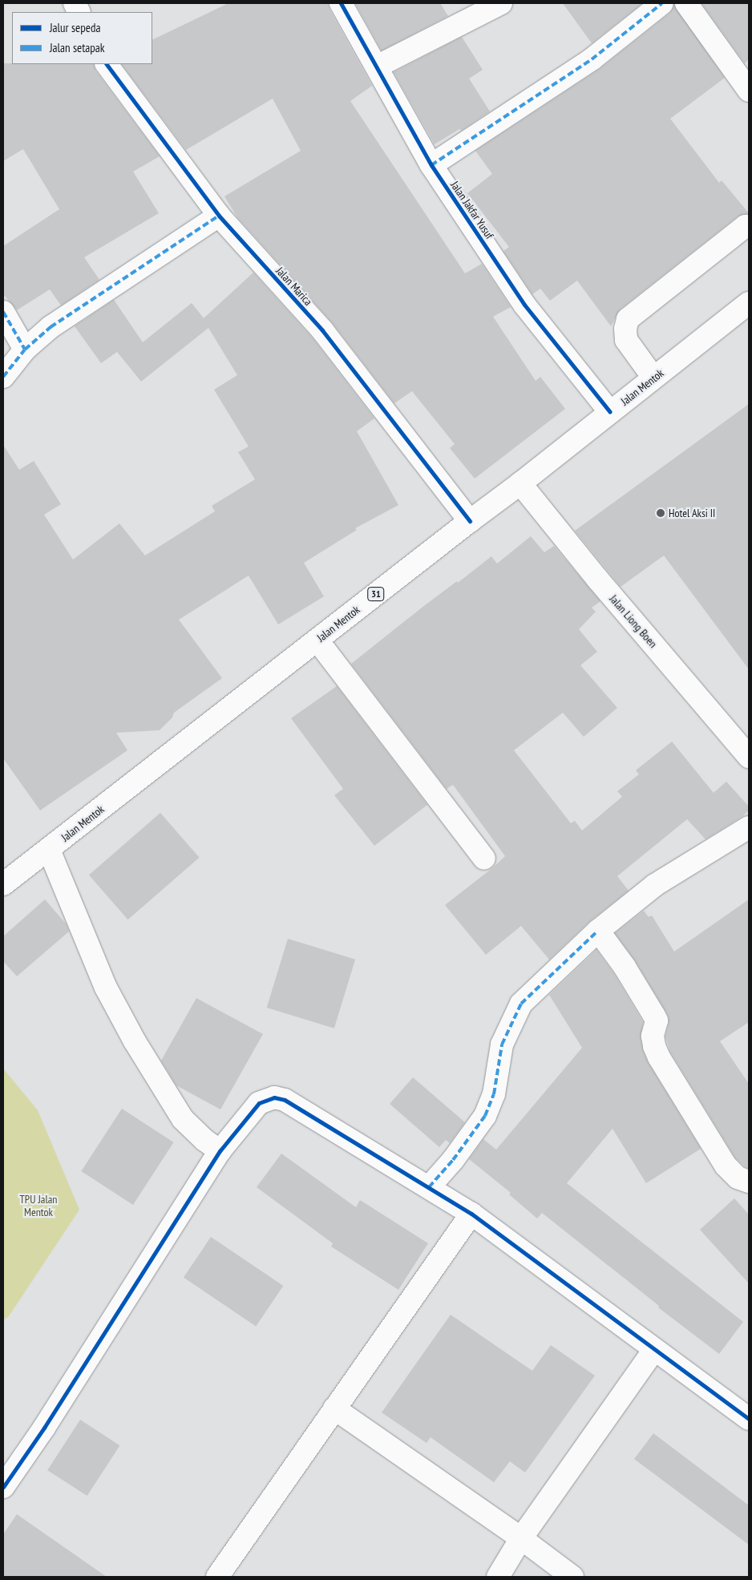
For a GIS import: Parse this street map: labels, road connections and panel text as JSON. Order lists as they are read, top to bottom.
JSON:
{
  "streets": {
    "main road": [
      "Jalan Jakfar Yusuf",
      "Jalan Marica",
      "Jalan Mentok",
      "31",
      "Jalan Liong Boen"
    ]
  },
  "crossings": [
    ["Jalan Jakfar Yusuf", "Jalan Mentok"],
    ["Jalan Marica", "Jalan Mentok"],
    ["Jalan Mentok", "Jalan Liong Boen"]
  ],
  "parks": ["TPU Jalan Mentok"],
  "places": ["Hotel Aksi II"],
  "legend": ["Jalur sepeda", "Jalan setapak"]
}
